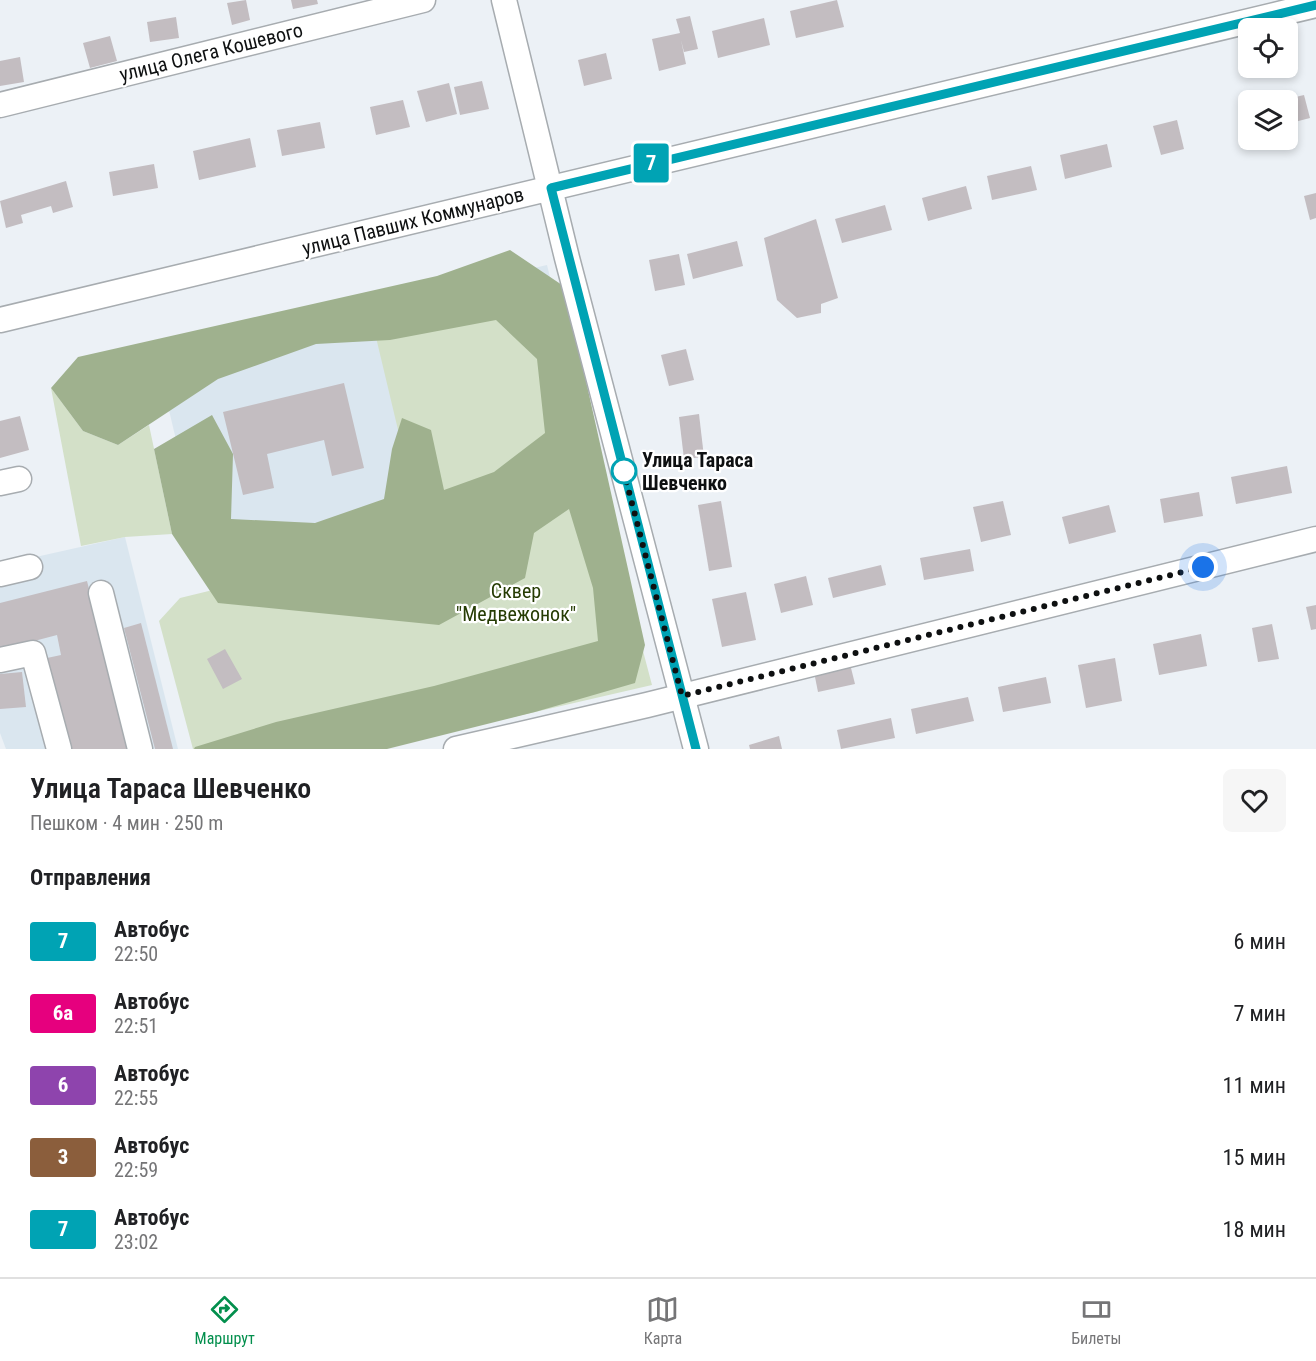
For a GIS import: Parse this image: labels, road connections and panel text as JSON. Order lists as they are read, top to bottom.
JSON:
{
  "streets": {
    "street": ["улица Олега Кошевого", "улица Павших Коммунаров"]
  },
  "parks": ["Сквер \"Медвежонок\""],
  "places": ["Улица Тараса Шевченко"],
  "lines": ["bus line 7"],
  "page": {
    "on_map": "7",
    "heading": [
      ["Улица Тараса Шевченко", "Пешком · 4 мин · 250 m"],
      "Отправления"
    ],
    "list": [
      {
        "mark": "7",
        "name": "Автобус",
        "note": "22:50",
        "value": "6 мин"
      },
      {
        "mark": "6а",
        "name": "Автобус",
        "note": "22:51",
        "value": "7 мин"
      },
      {
        "mark": "6",
        "name": "Автобус",
        "note": "22:55",
        "value": "11 мин"
      },
      {
        "mark": "3",
        "name": "Автобус",
        "note": "22:59",
        "value": "15 мин"
      },
      {
        "mark": "7",
        "name": "Автобус",
        "note": "23:02",
        "value": "18 мин"
      }
    ],
    "tabs": ["Маршрут", "Карта", "Билеты"]
  }
}
